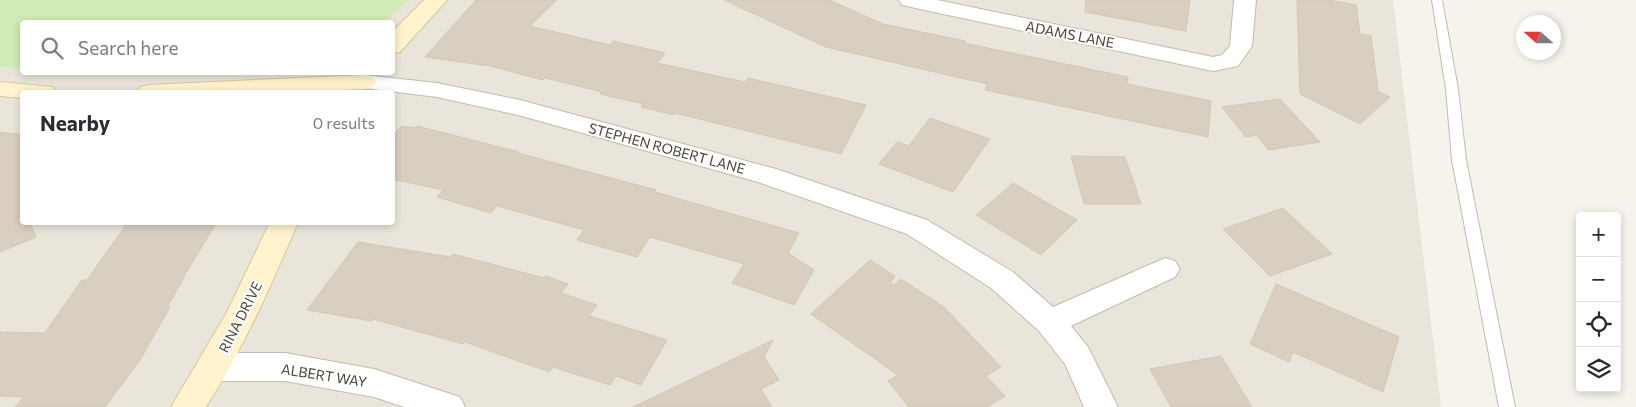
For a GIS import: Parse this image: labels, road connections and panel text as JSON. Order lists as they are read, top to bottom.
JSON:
{
  "streets": {
    "street": [
      "ADAMS LANE",
      "STEPHEN ROBERT LANE",
      "RINA DRIVE",
      "ALBERT WAY"
    ]
  },
  "crossings": [
    ["RINA DRIVE", "ALBERT WAY"]
  ],
  "north": "left",
  "page": {
    "search": "Search here",
    "heading": ["Nearby", "0 results"],
    "map_buttons": ["+", "−"]
  }
}
